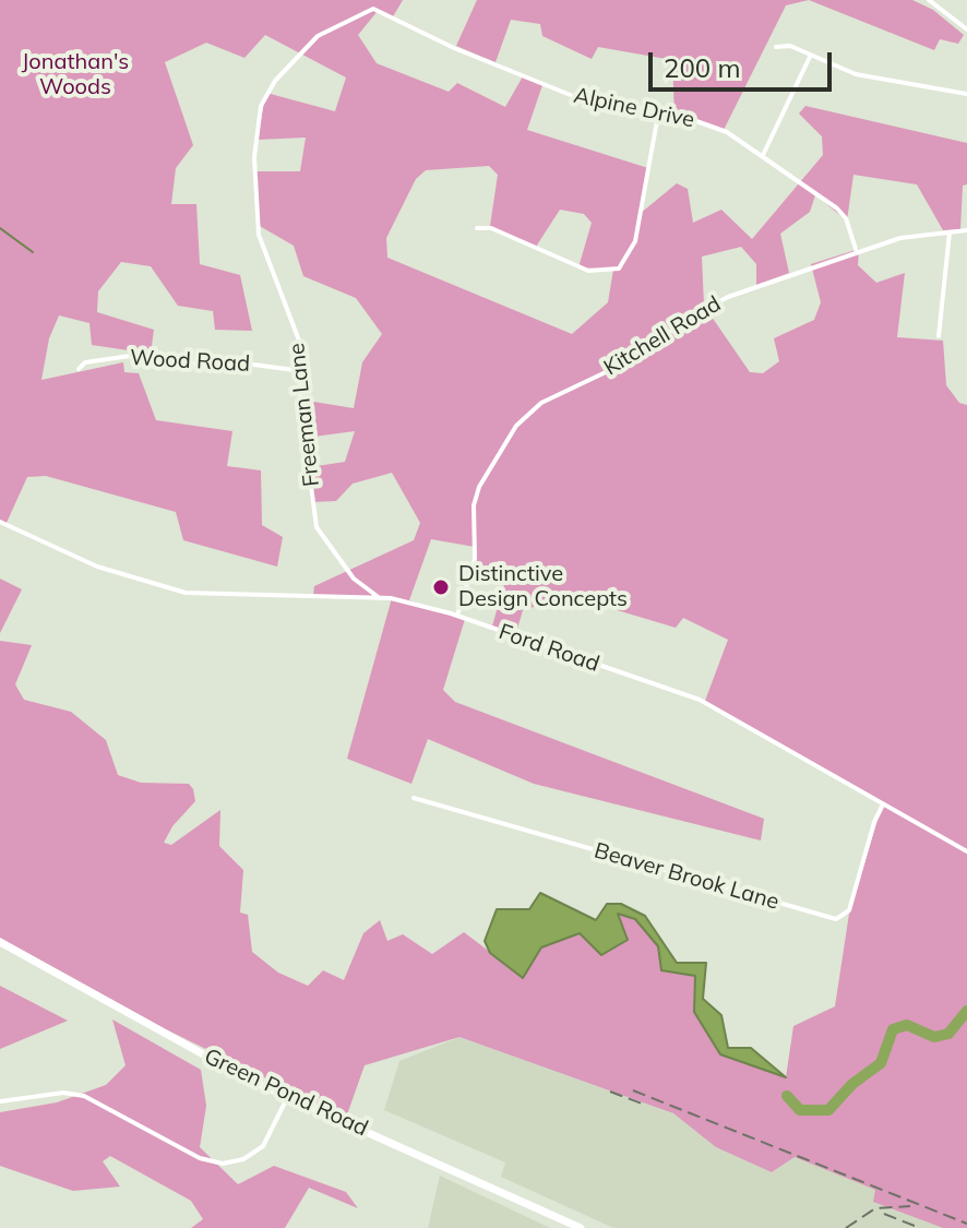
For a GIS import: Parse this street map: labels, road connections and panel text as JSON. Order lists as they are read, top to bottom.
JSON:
{
  "streets": {
    "main road": ["Green Pond Road"],
    "street": [
      "Alpine Drive",
      "Kitchell Road",
      "Wood Road",
      "Freeman Lane",
      "Ford Road",
      "Beaver Brook Lane"
    ]
  },
  "crossings": [
    ["Alpine Drive", "Kitchell Road"],
    ["Alpine Drive", "Freeman Lane"],
    ["Kitchell Road", "Ford Road"],
    ["Wood Road", "Freeman Lane"],
    ["Freeman Lane", "Ford Road"],
    ["Ford Road", "Beaver Brook Lane"]
  ],
  "parks": ["Jonathan's Woods"],
  "places": ["Distinctive Design Concepts"],
  "scale_bar": "200 m"
}
